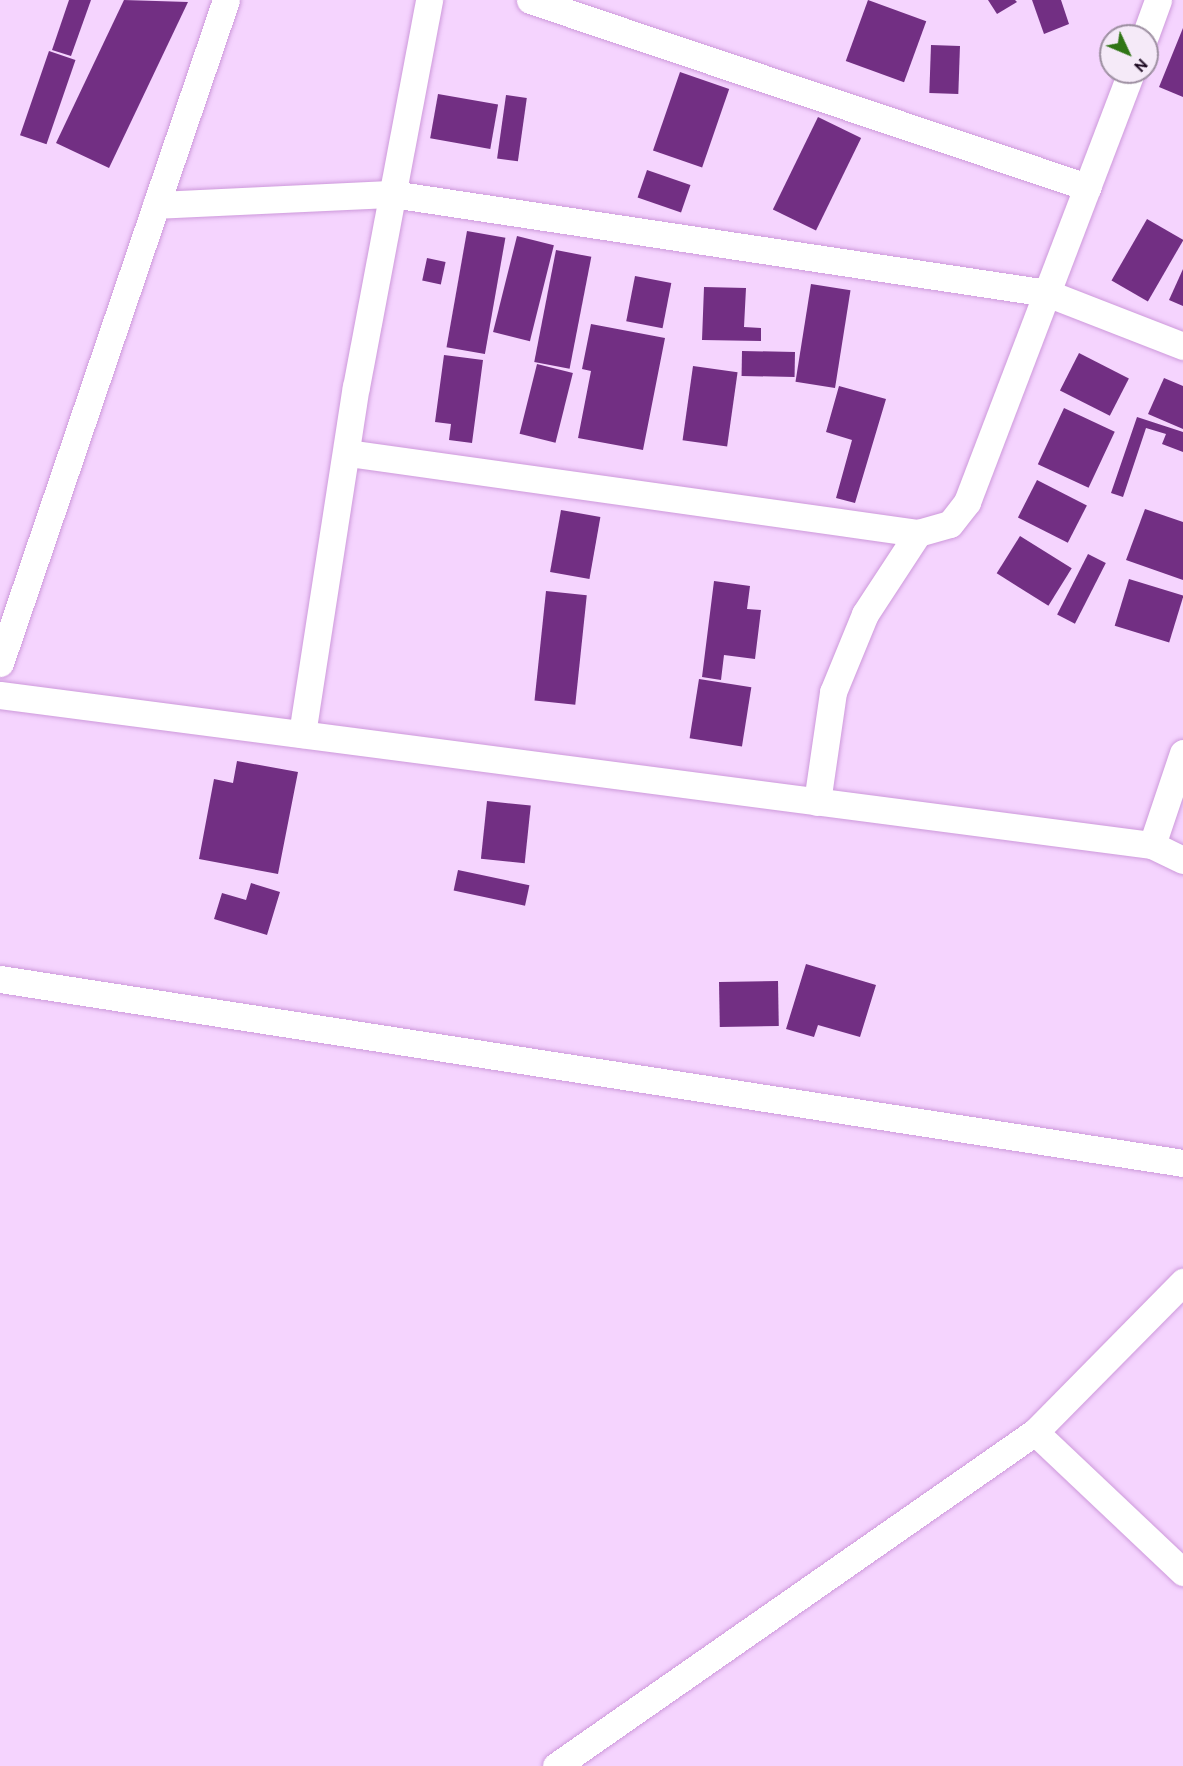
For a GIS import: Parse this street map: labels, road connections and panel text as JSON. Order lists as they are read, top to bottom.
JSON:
{
  "north": "bottom right"
}
